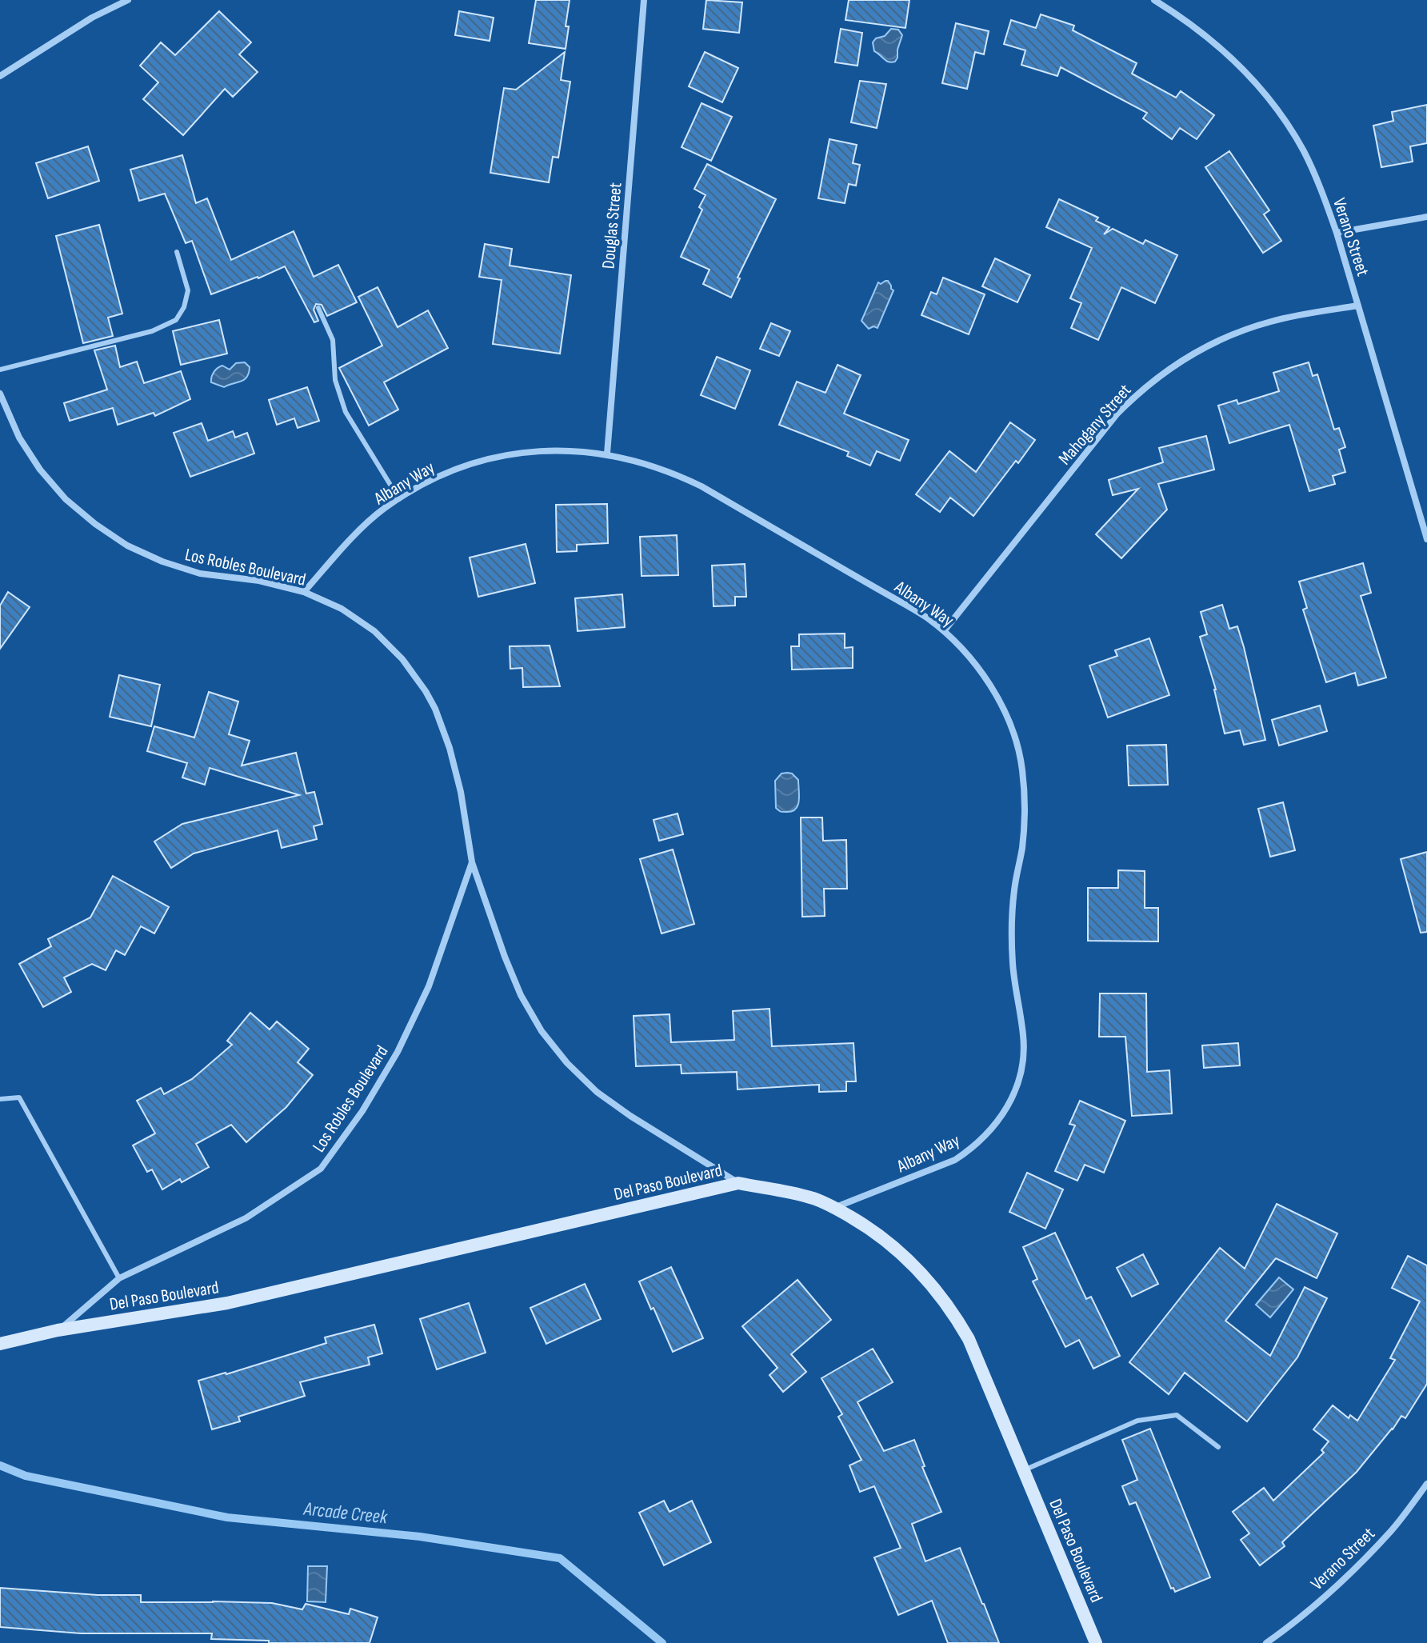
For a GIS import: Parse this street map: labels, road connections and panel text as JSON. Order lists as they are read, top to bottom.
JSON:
{
  "streets": {
    "street": [
      "Douglas Street",
      "Verano Street",
      "Mahogany Street",
      "Albany Way",
      "Los Robles Boulevard",
      "Del Paso Boulevard"
    ]
  },
  "crossings": [
    ["Douglas Street", "Albany Way"],
    ["Verano Street", "Mahogany Street"],
    ["Mahogany Street", "Albany Way"],
    ["Albany Way", "Los Robles Boulevard"],
    ["Albany Way", "Del Paso Boulevard"],
    ["Los Robles Boulevard", "Del Paso Boulevard"]
  ],
  "water": ["Arcade Creek"]
}
